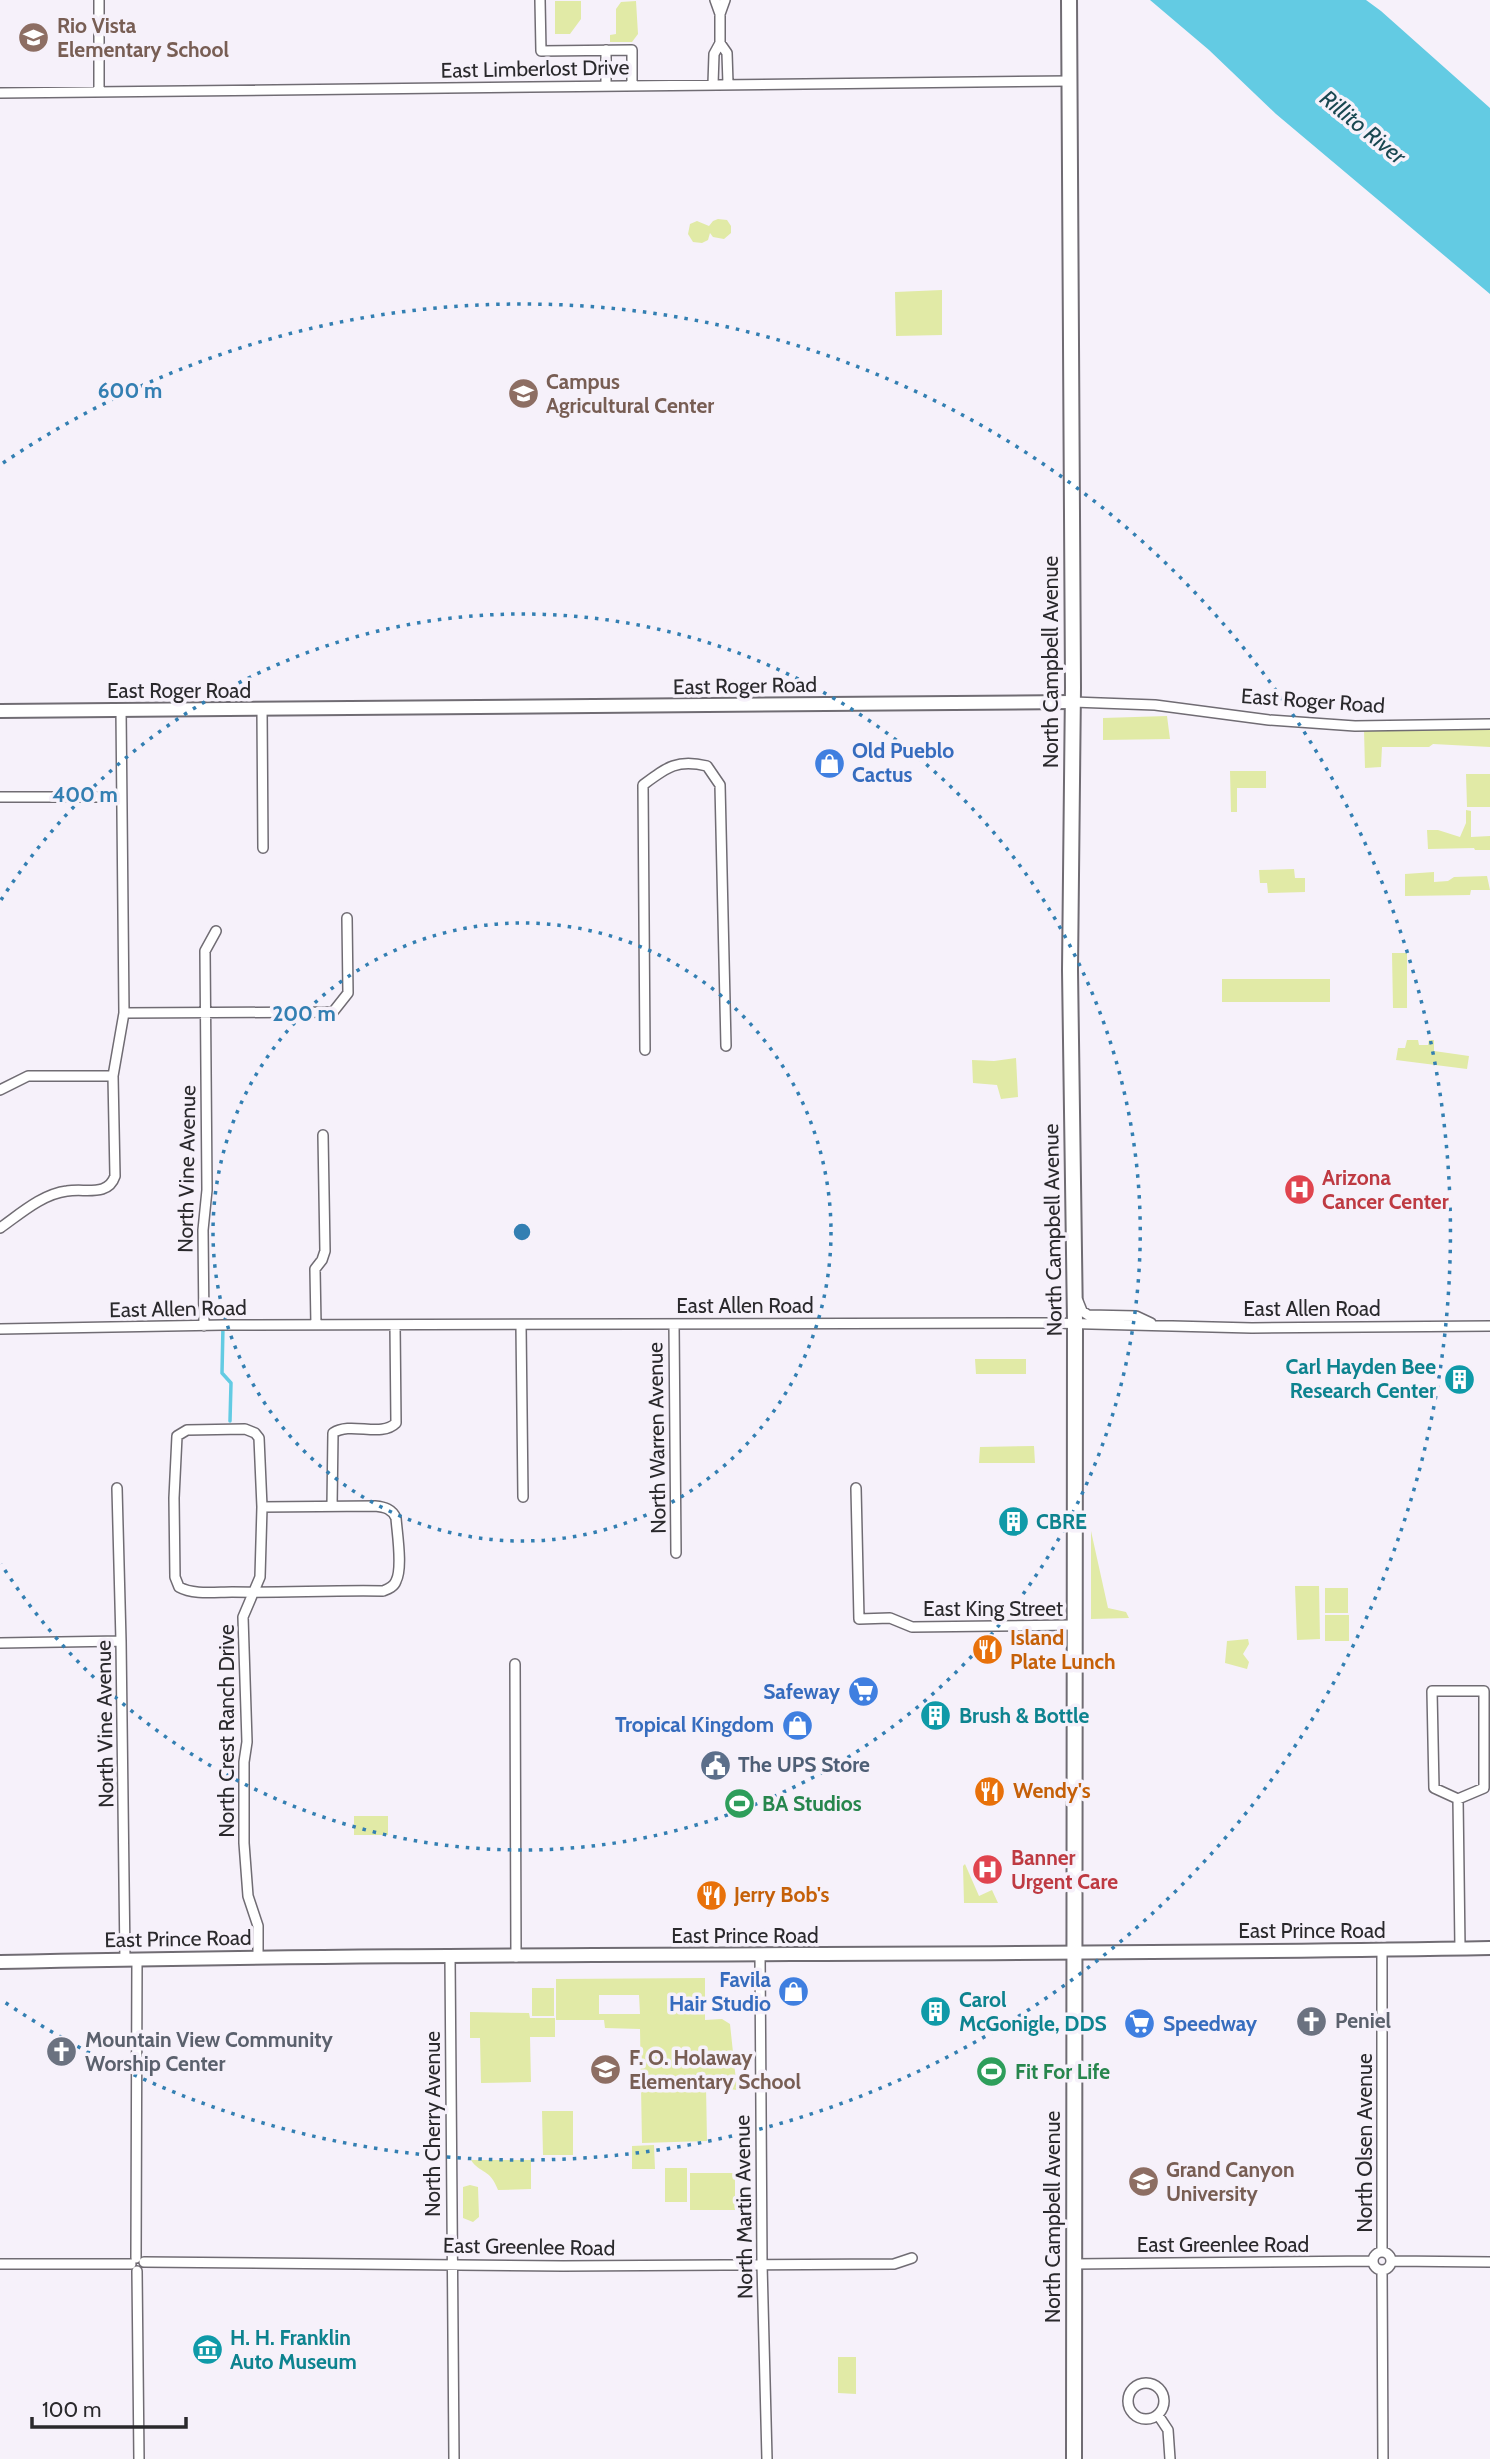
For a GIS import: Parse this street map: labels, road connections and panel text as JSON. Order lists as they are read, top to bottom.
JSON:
{
  "streets": {
    "main road": ["North Campbell Avenue", "East Roger Road", "East Prince Road"],
    "street": [
      "East Limberlost Drive",
      "North Vine Avenue",
      "East Allen Road",
      "North Warren Avenue",
      "East King Street",
      "North Crest Ranch Drive",
      "North Cherry Avenue",
      "North Olsen Avenue",
      "North Martin Avenue",
      "East Greenlee Road"
    ]
  },
  "crossings": [
    ["East Limberlost Drive", "North Campbell Avenue"],
    ["North Campbell Avenue", "East Roger Road"],
    ["North Campbell Avenue", "East Allen Road"],
    ["North Campbell Avenue", "East King Street"],
    ["North Campbell Avenue", "East Prince Road"],
    ["North Campbell Avenue", "East Greenlee Road"],
    ["North Vine Avenue", "East Allen Road"],
    ["North Vine Avenue", "East Prince Road"],
    ["North Vine Avenue", "East Greenlee Road"],
    ["East Allen Road", "North Warren Avenue"],
    ["North Crest Ranch Drive", "East Prince Road"],
    ["East Prince Road", "North Cherry Avenue"],
    ["East Prince Road", "North Olsen Avenue"],
    ["East Prince Road", "North Martin Avenue"],
    ["North Cherry Avenue", "East Greenlee Road"],
    ["North Olsen Avenue", "East Greenlee Road"],
    ["North Martin Avenue", "East Greenlee Road"]
  ],
  "water": ["Rillito River"],
  "places": {
    "school or university": [
      "Rio Vista Elementary School",
      "Campus Agricultural Center",
      "F. O. Holaway Elementary School",
      "Grand Canyon University"
    ],
    "shop": ["Old Pueblo Cactus", "Tropical Kingdom", "Favila Hair Studio"],
    "hospital": ["Arizona Cancer Center", "Banner Urgent Care"],
    "building": [
      "Carl Hayden Bee Research Center",
      "CBRE",
      "Brush & Bottle",
      "Carol McGonigle, DDS"
    ],
    "restaurant": ["Island Plate Lunch", "Wendy's", "Jerry Bob's"],
    "supermarket": ["Safeway", "Speedway"],
    "public building": ["The UPS Store"],
    "sports": ["BA Studios", "Fit For Life"],
    "church": ["Peniel", "Mountain View Community Worship Center"],
    "museum": ["H. H. Franklin Auto Museum"]
  },
  "scale_bar": "100 m",
  "rings": ["600 m", "400 m", "200 m"]
}
